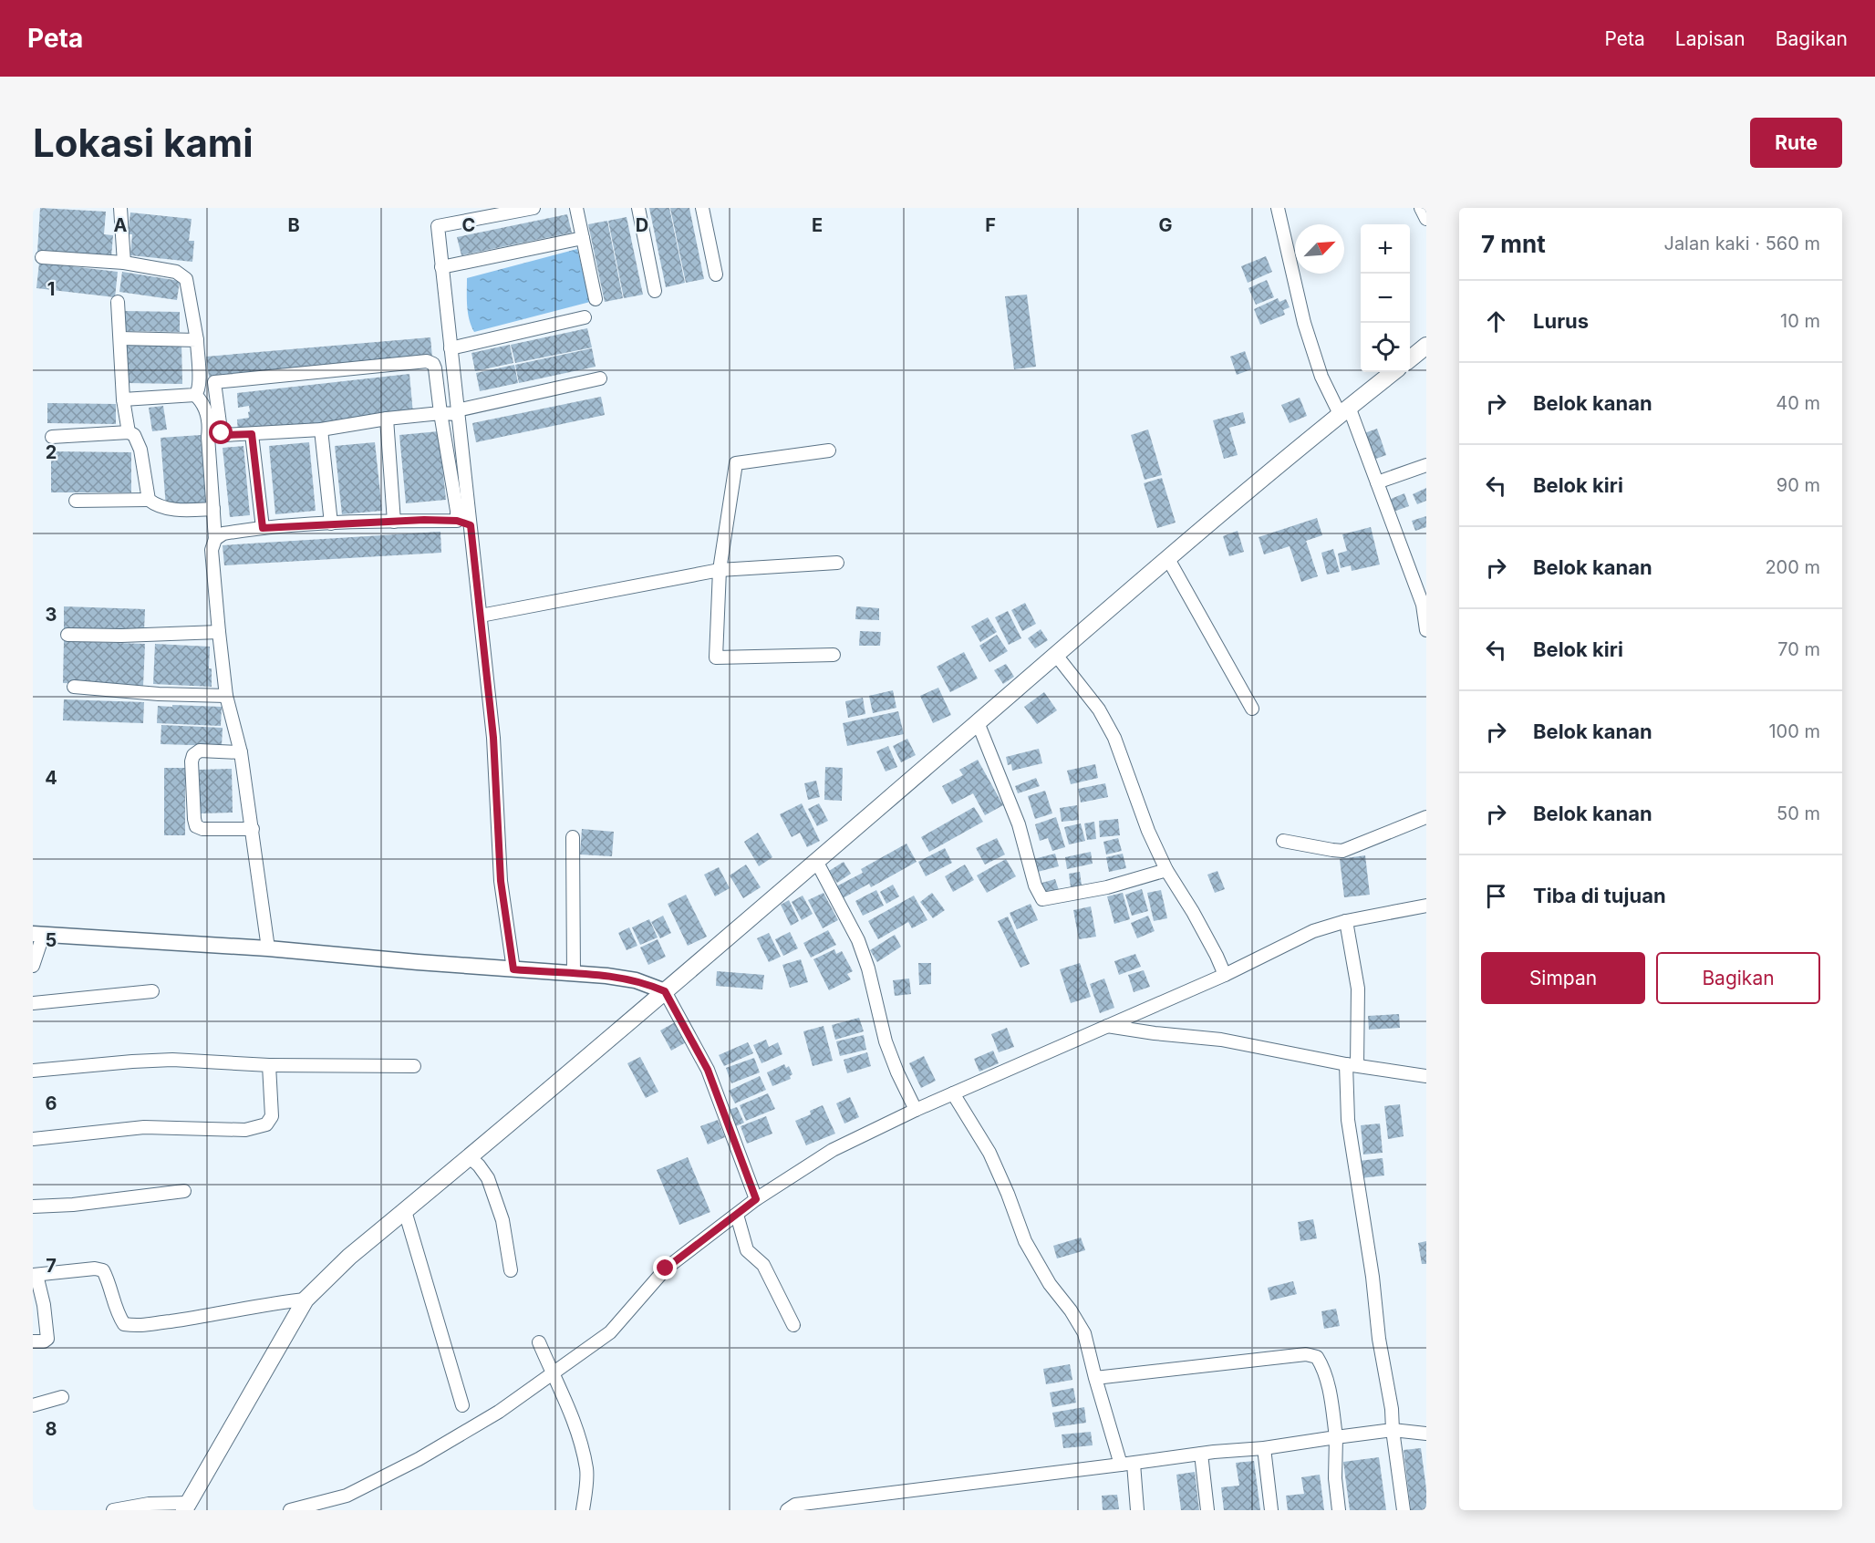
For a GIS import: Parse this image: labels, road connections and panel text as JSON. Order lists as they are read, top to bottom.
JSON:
{
  "north": "top right",
  "page": {
    "header": "Peta",
    "nav": ["Peta", "Lapisan", "Bagikan"],
    "buttons": [
      "Rute",
      ["Simpan", "Bagikan"]
    ],
    "title": "Lokasi kami",
    "heading": ["7 mnt", "Jalan kaki · 560 m"],
    "map_buttons": ["+", "−"],
    "list": [
      ["Lurus", "10 m"],
      ["Belok kanan", "40 m"],
      ["Belok kiri", "90 m"],
      ["Belok kanan", "200 m"],
      ["Belok kiri", "70 m"],
      ["Belok kanan", "100 m"],
      ["Belok kanan", "50 m"],
      "Tiba di tujuan"
    ]
  },
  "grid": {
    "columns": [
      "A",
      "B",
      "C",
      "D",
      "E",
      "F",
      "G"
    ],
    "rows": [
      "1",
      "2",
      "3",
      "4",
      "5",
      "6",
      "7",
      "8"
    ]
  }
}
